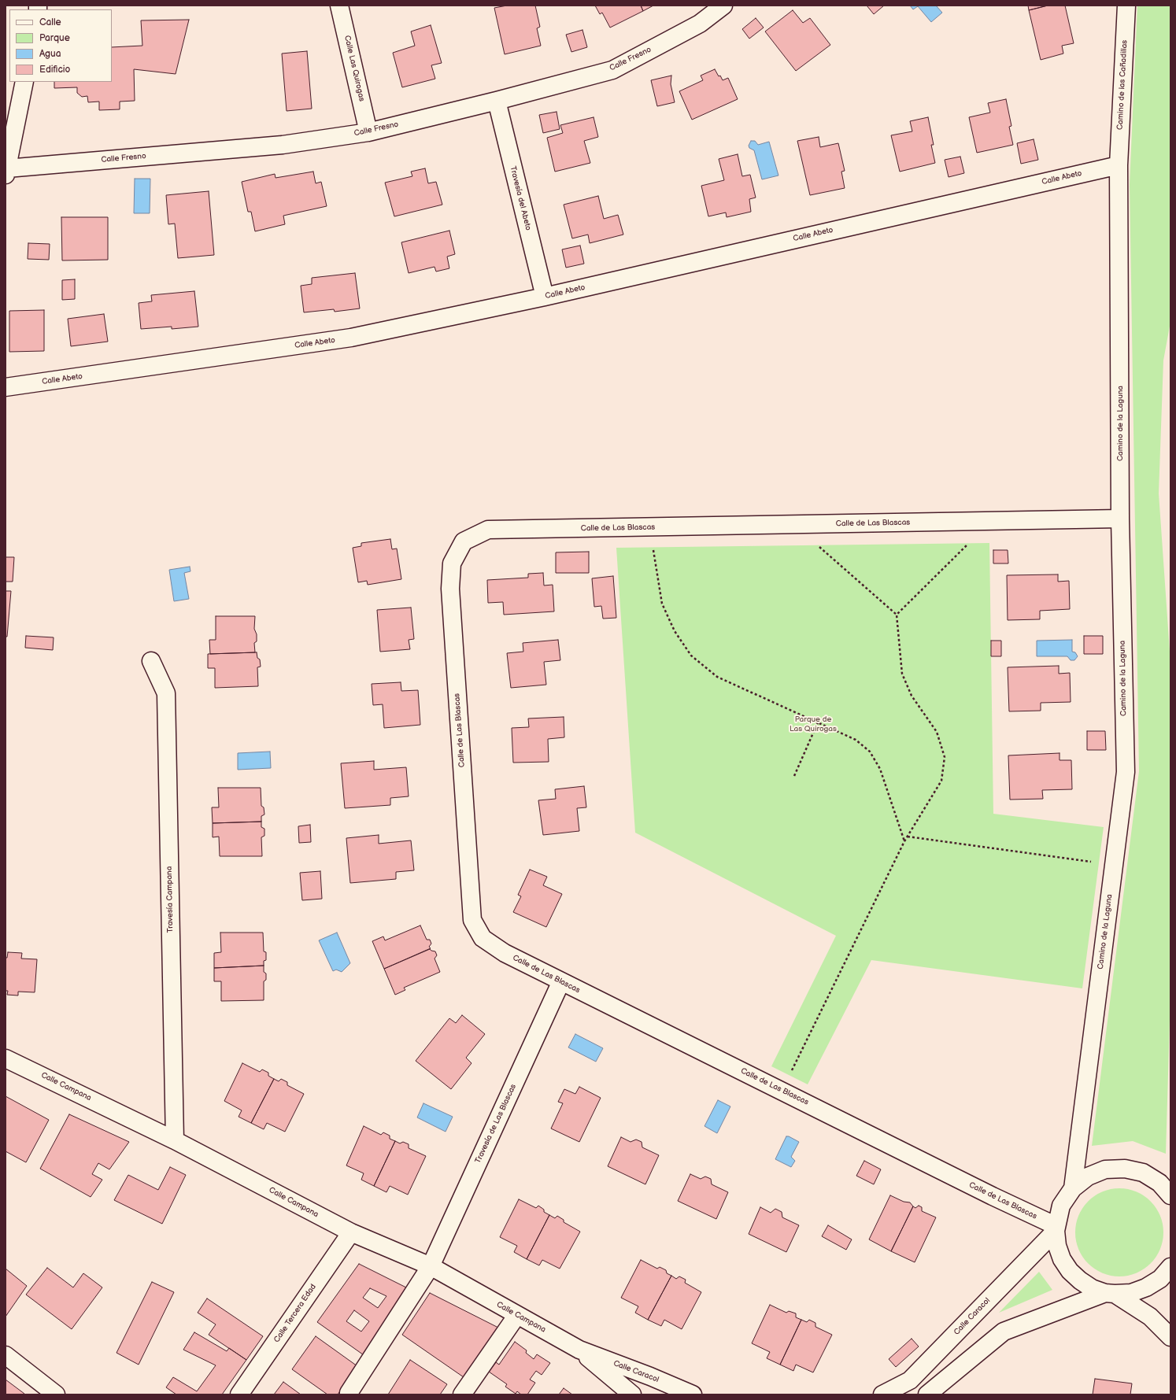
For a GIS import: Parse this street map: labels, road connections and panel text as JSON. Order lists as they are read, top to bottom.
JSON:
{
  "streets": {
    "street": [
      "Calle Fresno",
      "Calle Las Quirogas",
      "Camino de las Cañadillas",
      "Calle Abeto",
      "Travesía del Abeto",
      "Camino de la Laguna",
      "Calle de Las Blascas",
      "Travesía Campana",
      "Calle Campana",
      "Travesía de Las Blascas",
      "Calle Tercera Edad",
      "Calle Caracol"
    ]
  },
  "crossings": [
    ["Calle Fresno", "Calle Las Quirogas"],
    ["Calle Fresno", "Travesía del Abeto"],
    ["Camino de las Cañadillas", "Calle Abeto"],
    ["Camino de las Cañadillas", "Camino de la Laguna"],
    ["Calle Abeto", "Travesía del Abeto"],
    ["Calle Abeto", "Camino de la Laguna"],
    ["Camino de la Laguna", "Calle de Las Blascas"],
    ["Calle de Las Blascas", "Travesía de Las Blascas"],
    ["Calle de Las Blascas", "Calle Caracol"],
    ["Travesía Campana", "Calle Campana"],
    ["Calle Campana", "Travesía de Las Blascas"],
    ["Calle Campana", "Calle Tercera Edad"],
    ["Calle Campana", "Calle Caracol"]
  ],
  "parks": ["Parque de Las Quirogas"],
  "legend": [
    "Calle",
    "Parque",
    "Agua",
    "Edificio"
  ]
}
